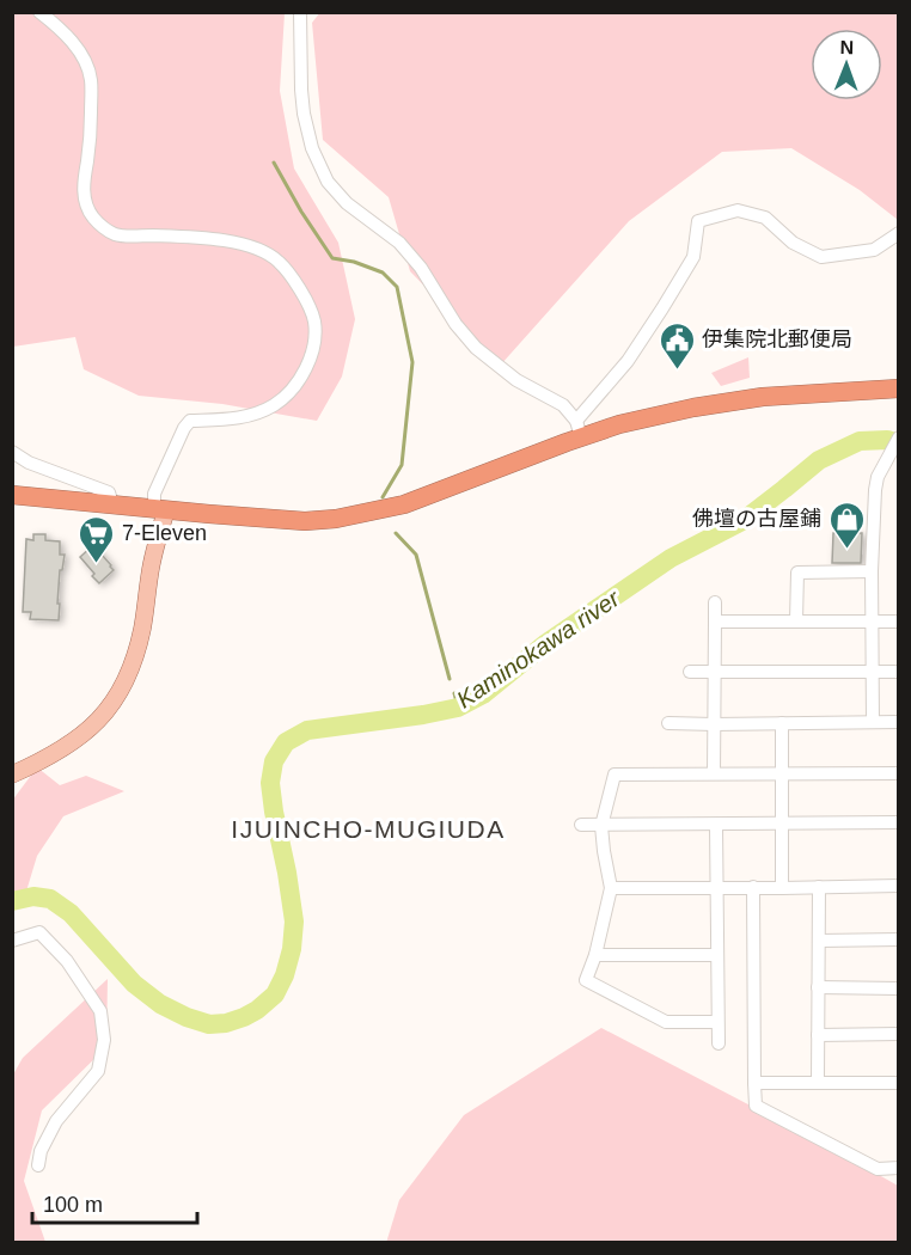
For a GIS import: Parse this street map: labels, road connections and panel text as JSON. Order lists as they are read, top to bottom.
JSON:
{
  "districts": ["IJUINCHO-MUGIUDA"],
  "water": ["Kaminokawa river"],
  "places": {
    "public building": ["伊集院北郵便局"],
    "shop": ["佛壇の古屋鋪"],
    "supermarket": ["7-Eleven"]
  },
  "scale_bar": "100 m",
  "north": "top"
}
